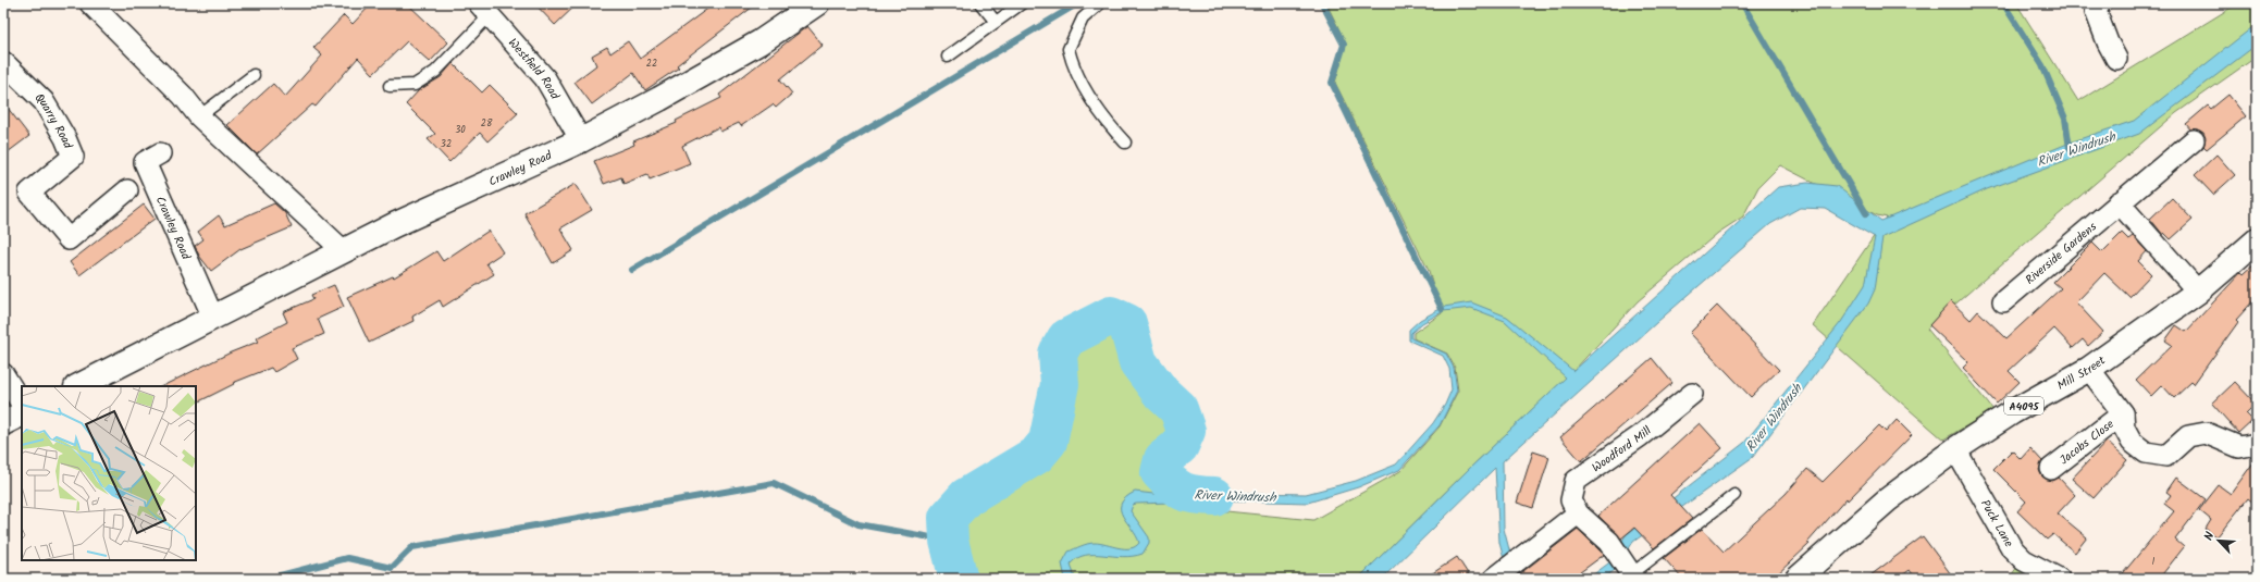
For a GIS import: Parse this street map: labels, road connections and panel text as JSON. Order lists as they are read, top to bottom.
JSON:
{
  "streets": {
    "street": [
      "Westfield Road",
      "Quarry Road",
      "Crawley Road",
      "Riverside Gardens",
      "Mill Street",
      "A4095",
      "Jacobs Close",
      "Woodford Mill",
      "Puck Lane"
    ]
  },
  "crossings": [
    ["Westfield Road", "Crawley Road"],
    ["Quarry Road", "Crawley Road"],
    ["Mill Street", "Jacobs Close"],
    ["Mill Street", "Puck Lane"]
  ],
  "water": ["River Windrush"],
  "house_numbers": [
    "22",
    "28",
    "30",
    "32",
    "1"
  ],
  "north": "top left"
}
